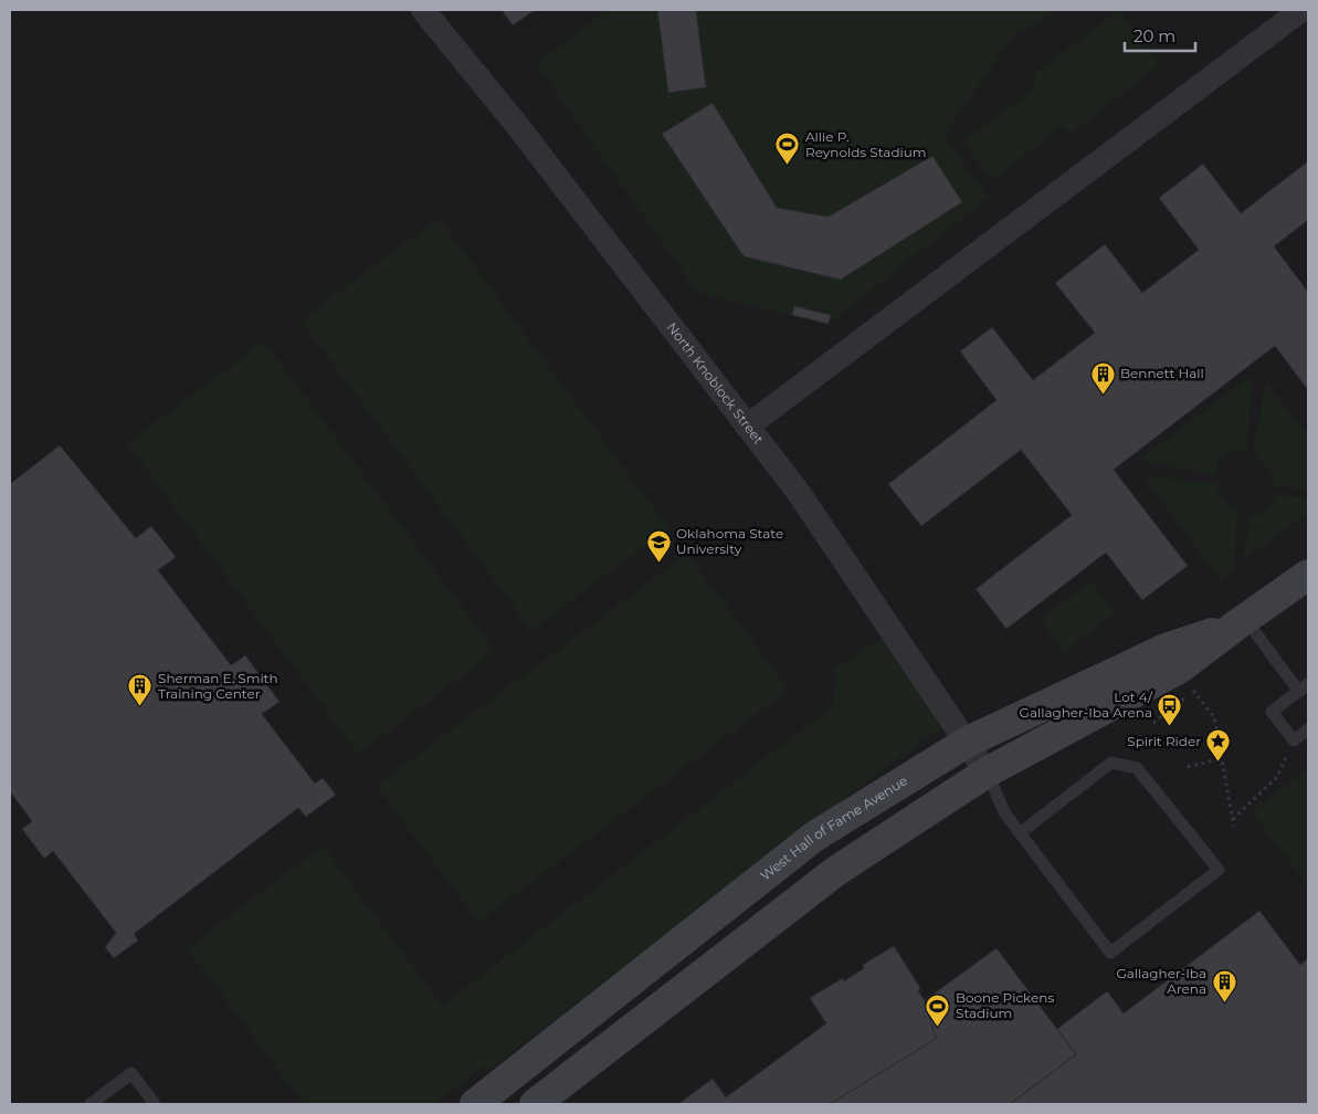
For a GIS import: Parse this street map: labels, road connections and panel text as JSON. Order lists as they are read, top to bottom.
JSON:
{
  "streets": {
    "main road": ["West Hall of Fame Avenue"],
    "street": ["North Knoblock Street"]
  },
  "crossings": [
    ["North Knoblock Street", "West Hall of Fame Avenue"]
  ],
  "places": {
    "sports": ["Allie P. Reynolds Stadium", "Boone Pickens Stadium"],
    "building": ["Bennett Hall", "Sherman E. Smith Training Center", "Gallagher-Iba Arena"],
    "school or university": ["Oklahoma State University"],
    "bus stop": ["Lot 4/ Gallagher-Iba Arena"],
    "place": ["Spirit Rider"]
  },
  "scale_bar": "20 m"
}
